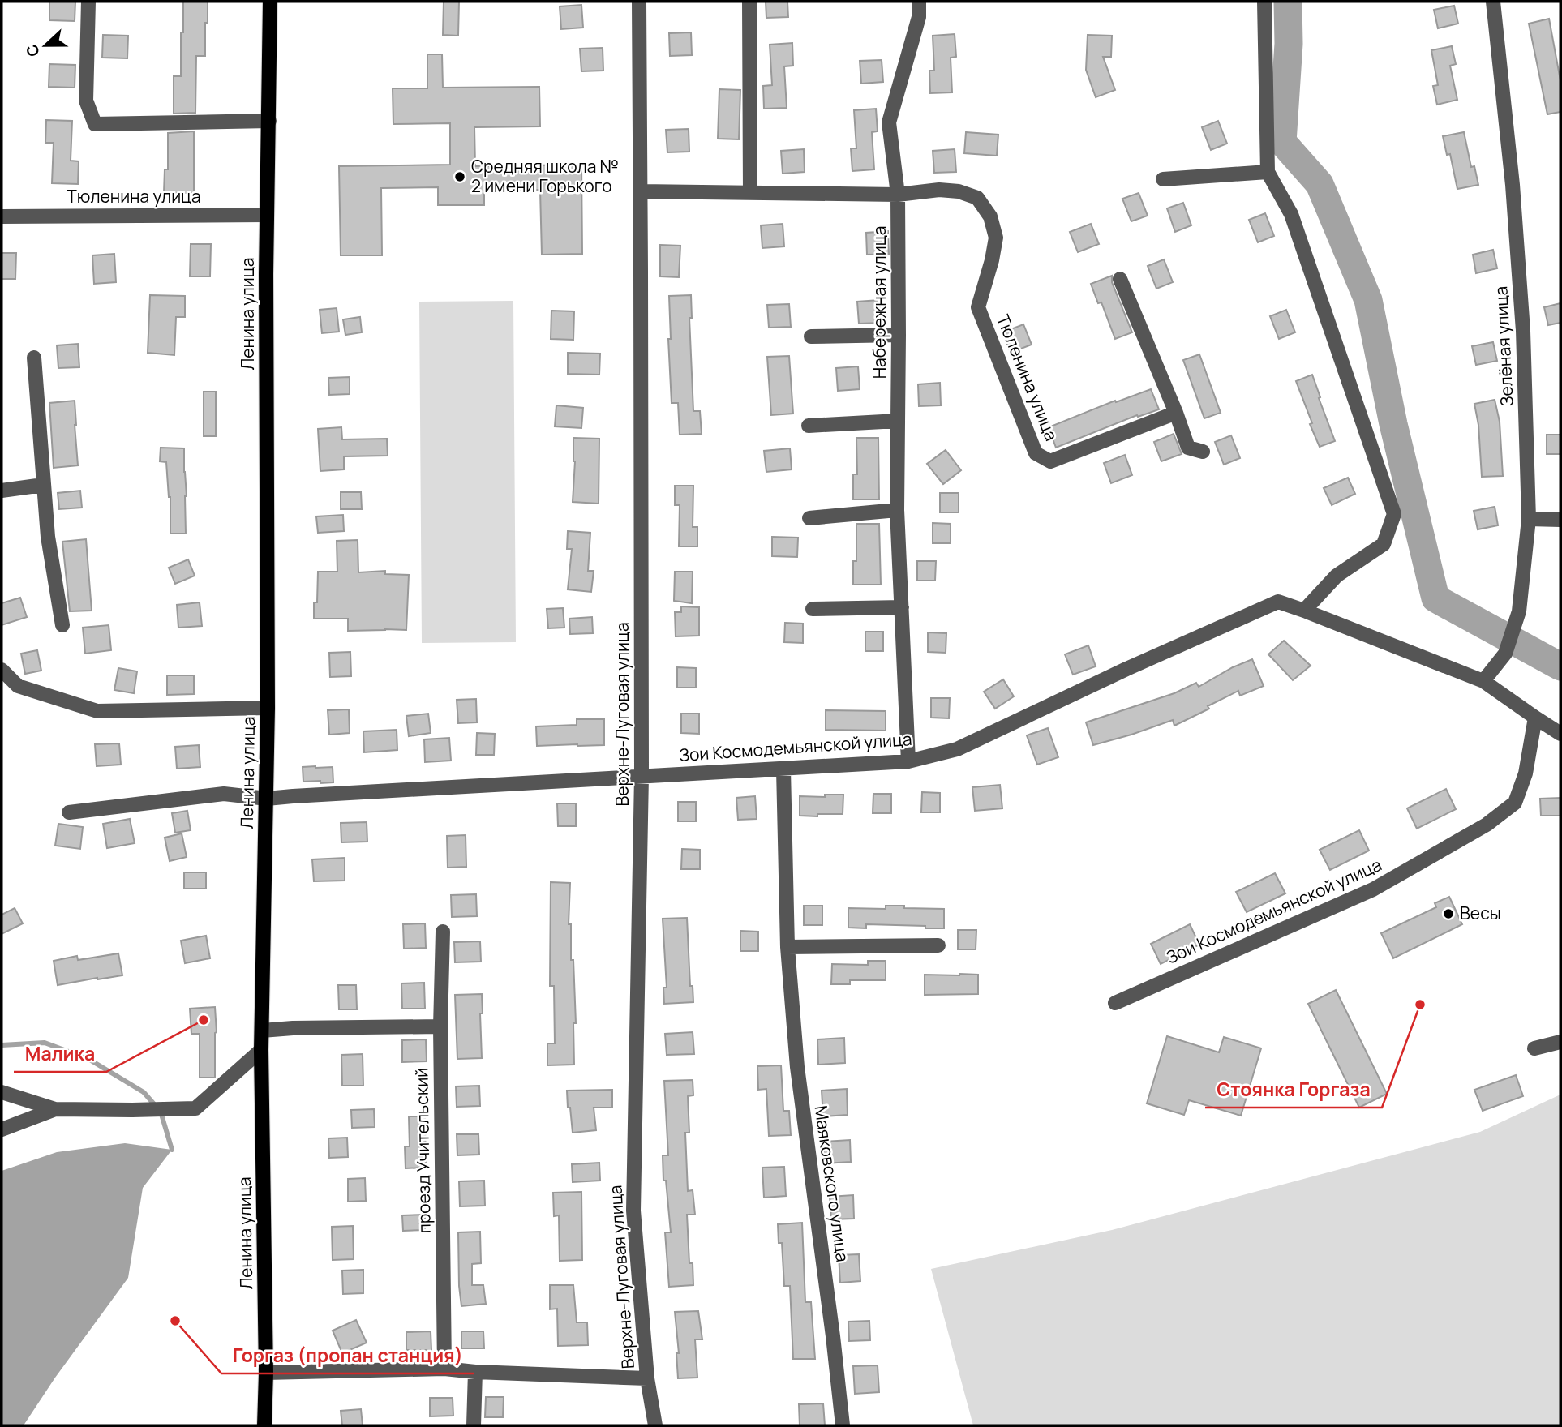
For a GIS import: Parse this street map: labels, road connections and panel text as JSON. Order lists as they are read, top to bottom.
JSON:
{
  "streets": {
    "main road": ["Ленина улица"],
    "street": [
      "Тюленина улица",
      "Набережная улица",
      "Зелёная улица",
      "Верхне-Луговая улица",
      "Зои Космодемьянской улица",
      "проезд Учительский",
      "Маяковского улица"
    ]
  },
  "crossings": [
    ["Тюленина улица", "Набережная улица"],
    ["Тюленина улица", "Ленина улица"],
    ["Тюленина улица", "Верхне-Луговая улица"],
    ["Набережная улица", "Зои Космодемьянской улица"],
    ["Ленина улица", "Зои Космодемьянской улица"],
    ["Зелёная улица", "Зои Космодемьянской улица"],
    ["Верхне-Луговая улица", "Зои Космодемьянской улица"],
    ["Зои Космодемьянской улица", "Маяковского улица"]
  ],
  "places": [
    "Средняя школа № 2 имени Горького",
    "Весы",
    "Стоянка Горгаза",
    "Малика",
    "Горгаз (пропан станция)"
  ],
  "north": "left"
}
